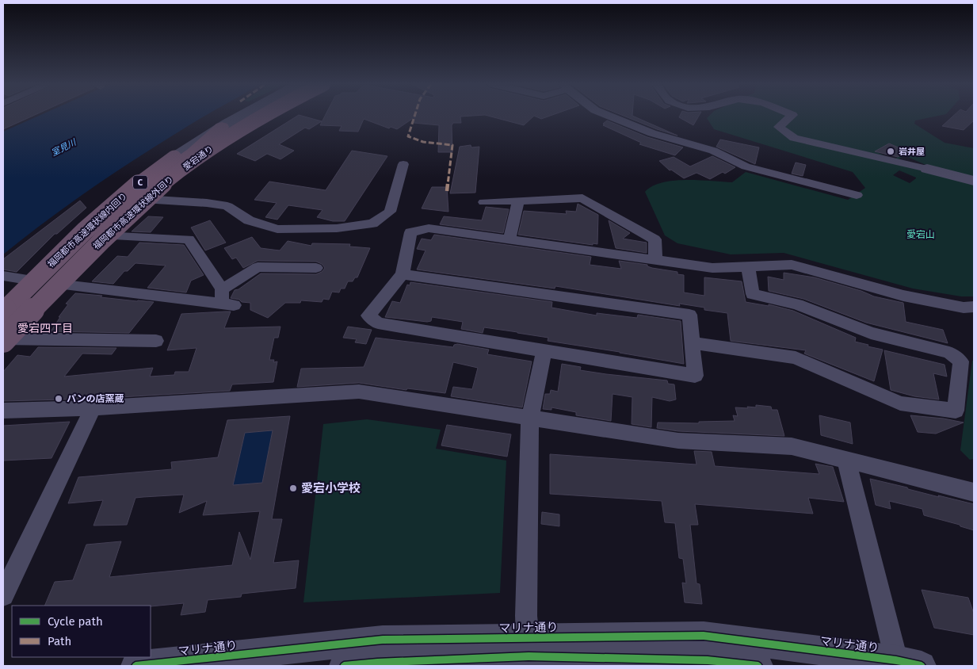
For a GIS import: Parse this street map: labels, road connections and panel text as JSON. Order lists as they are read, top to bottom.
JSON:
{
  "streets": {
    "highway": ["C", "福岡都市高速環状線外回り", "福岡都市高速環状線内回り"],
    "street": ["愛宕通り", "マリナ通り"]
  },
  "crossings": [
    ["愛宕通り", "C"],
    ["愛宕通り", "福岡都市高速環状線外回り"],
    ["愛宕通り", "福岡都市高速環状線内回り"]
  ],
  "districts": ["愛宕四丁目"],
  "water": ["室見川"],
  "parks": ["愛宕山"],
  "places": ["岩井屋", "パンの店窯蔵", "愛宕小学校"],
  "legend": ["Cycle path", "Path"]
}
